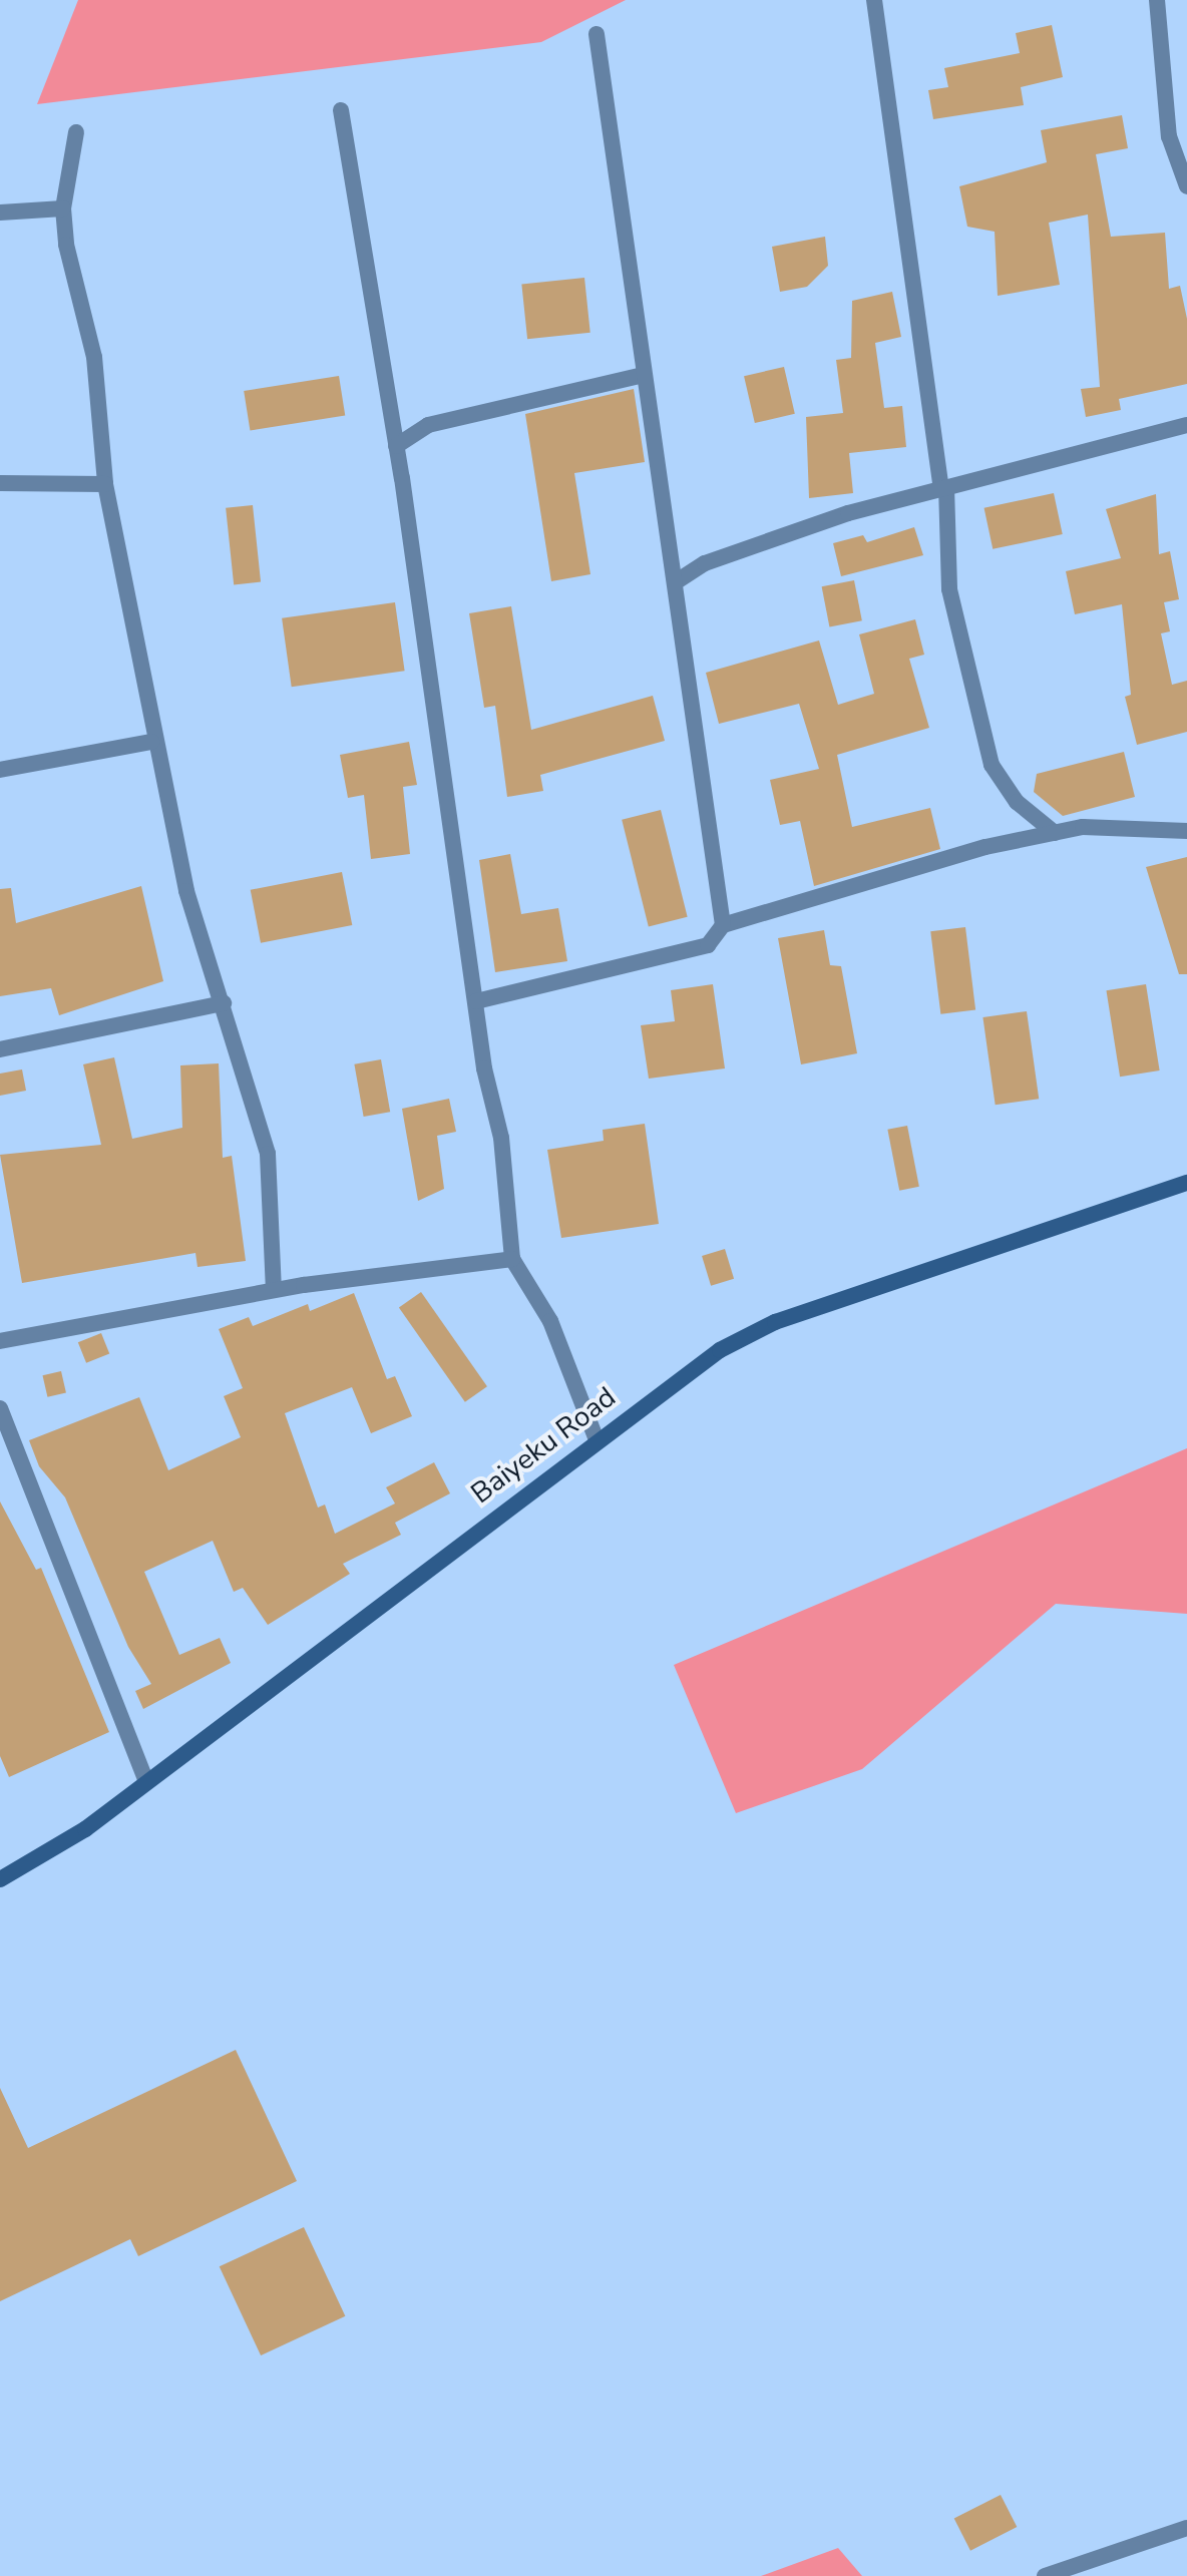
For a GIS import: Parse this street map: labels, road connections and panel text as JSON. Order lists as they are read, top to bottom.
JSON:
{
  "streets": {
    "main road": ["Baiyeku Road"]
  }
}
